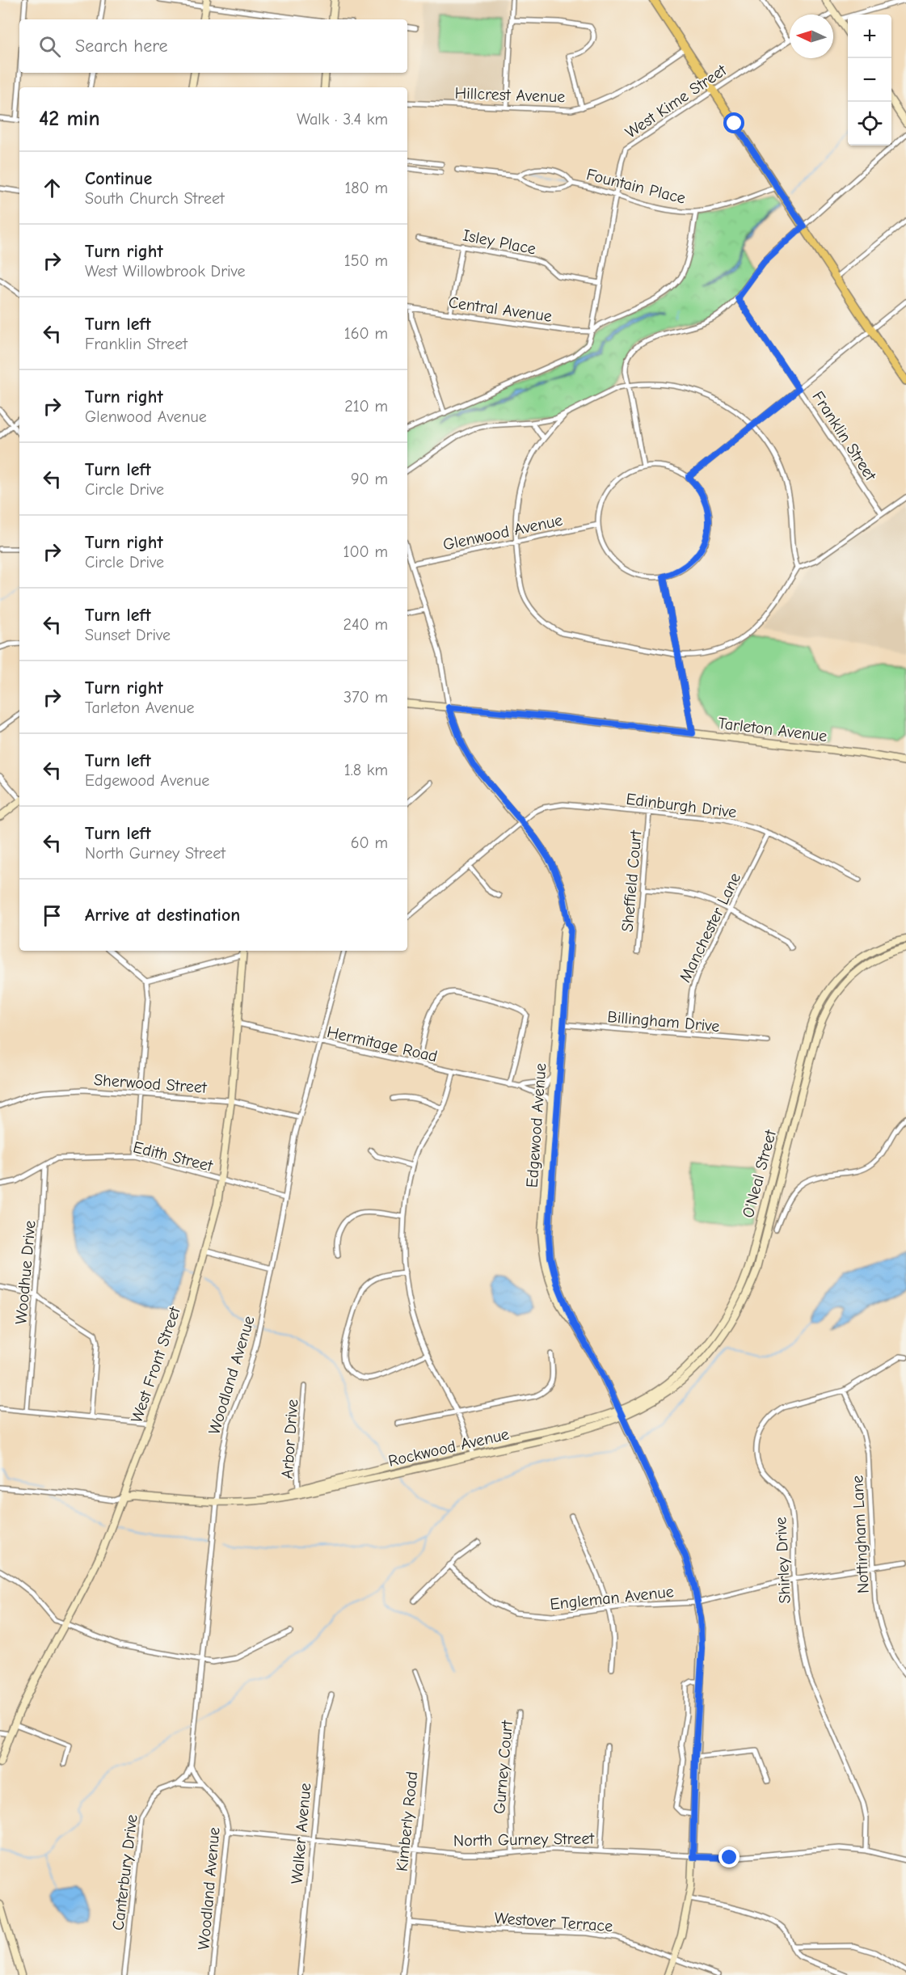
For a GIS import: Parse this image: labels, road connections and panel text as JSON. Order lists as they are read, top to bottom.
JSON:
{
  "streets": {
    "street": [
      "Hillcrest Avenue",
      "West Kime Street",
      "Fountain Place",
      "Isley Place",
      "Central Avenue",
      "Franklin Street",
      "Glenwood Avenue",
      "Tarleton Avenue",
      "Edinburgh Drive",
      "Sheffield Court",
      "Manchester Lane",
      "Billingham Drive",
      "Hermitage Road",
      "Sherwood Street",
      "Edgewood Avenue",
      "Edith Street",
      "O'Neal Street",
      "Woodhue Drive",
      "West Front Street",
      "Woodland Avenue",
      "Arbor Drive",
      "Rockwood Avenue",
      "Nottingham Lane",
      "Shirley Drive",
      "Engleman Avenue",
      "Gurney Court",
      "Kimberly Road",
      "Walker Avenue",
      "North Gurney Street",
      "Canterbury Drive",
      "Westover Terrace"
    ]
  },
  "crossings": [
    ["West Kime Street", "Fountain Place"],
    ["West Kime Street", "Isley Place"],
    ["West Kime Street", "Central Avenue"],
    ["Glenwood Avenue", "Edgewood Avenue"],
    ["Tarleton Avenue", "Edgewood Avenue"],
    ["Edinburgh Drive", "Sheffield Court"],
    ["Edinburgh Drive", "Manchester Lane"],
    ["Edinburgh Drive", "Edgewood Avenue"],
    ["Manchester Lane", "Billingham Drive"],
    ["Billingham Drive", "Edgewood Avenue"],
    ["Hermitage Road", "Edgewood Avenue"],
    ["Hermitage Road", "West Front Street"],
    ["Hermitage Road", "Woodland Avenue"],
    ["Sherwood Street", "West Front Street"],
    ["Sherwood Street", "Woodland Avenue"],
    ["Edgewood Avenue", "O'Neal Street"],
    ["Edgewood Avenue", "Rockwood Avenue"],
    ["Edgewood Avenue", "Engleman Avenue"],
    ["Edgewood Avenue", "North Gurney Street"],
    ["Edgewood Avenue", "Westover Terrace"],
    ["Edith Street", "Woodhue Drive"],
    ["Edith Street", "West Front Street"],
    ["Edith Street", "Woodland Avenue"],
    ["O'Neal Street", "Rockwood Avenue"],
    ["West Front Street", "Rockwood Avenue"],
    ["Woodland Avenue", "Rockwood Avenue"],
    ["Woodland Avenue", "North Gurney Street"],
    ["Woodland Avenue", "Canterbury Drive"],
    ["Arbor Drive", "Rockwood Avenue"],
    ["Nottingham Lane", "Shirley Drive"],
    ["Nottingham Lane", "Engleman Avenue"],
    ["Shirley Drive", "Engleman Avenue"],
    ["Shirley Drive", "North Gurney Street"],
    ["Gurney Court", "North Gurney Street"],
    ["Kimberly Road", "North Gurney Street"],
    ["Kimberly Road", "Westover Terrace"],
    ["Walker Avenue", "North Gurney Street"]
  ],
  "north": "left",
  "page": {
    "map_buttons": ["+", "−"],
    "search": "Search here",
    "heading": ["42 min", "Walk · 3.4 km"],
    "list": [
      ["Continue", "South Church Street", "180 m"],
      ["Turn right", "West Willowbrook Drive", "150 m"],
      ["Turn left", "Franklin Street", "160 m"],
      ["Turn right", "Glenwood Avenue", "210 m"],
      ["Turn left", "Circle Drive", "90 m"],
      ["Turn right", "Circle Drive", "100 m"],
      ["Turn left", "Sunset Drive", "240 m"],
      ["Turn right", "Tarleton Avenue", "370 m"],
      ["Turn left", "Edgewood Avenue", "1.8 km"],
      ["Turn left", "North Gurney Street", "60 m"],
      "Arrive at destination"
    ]
  }
}
